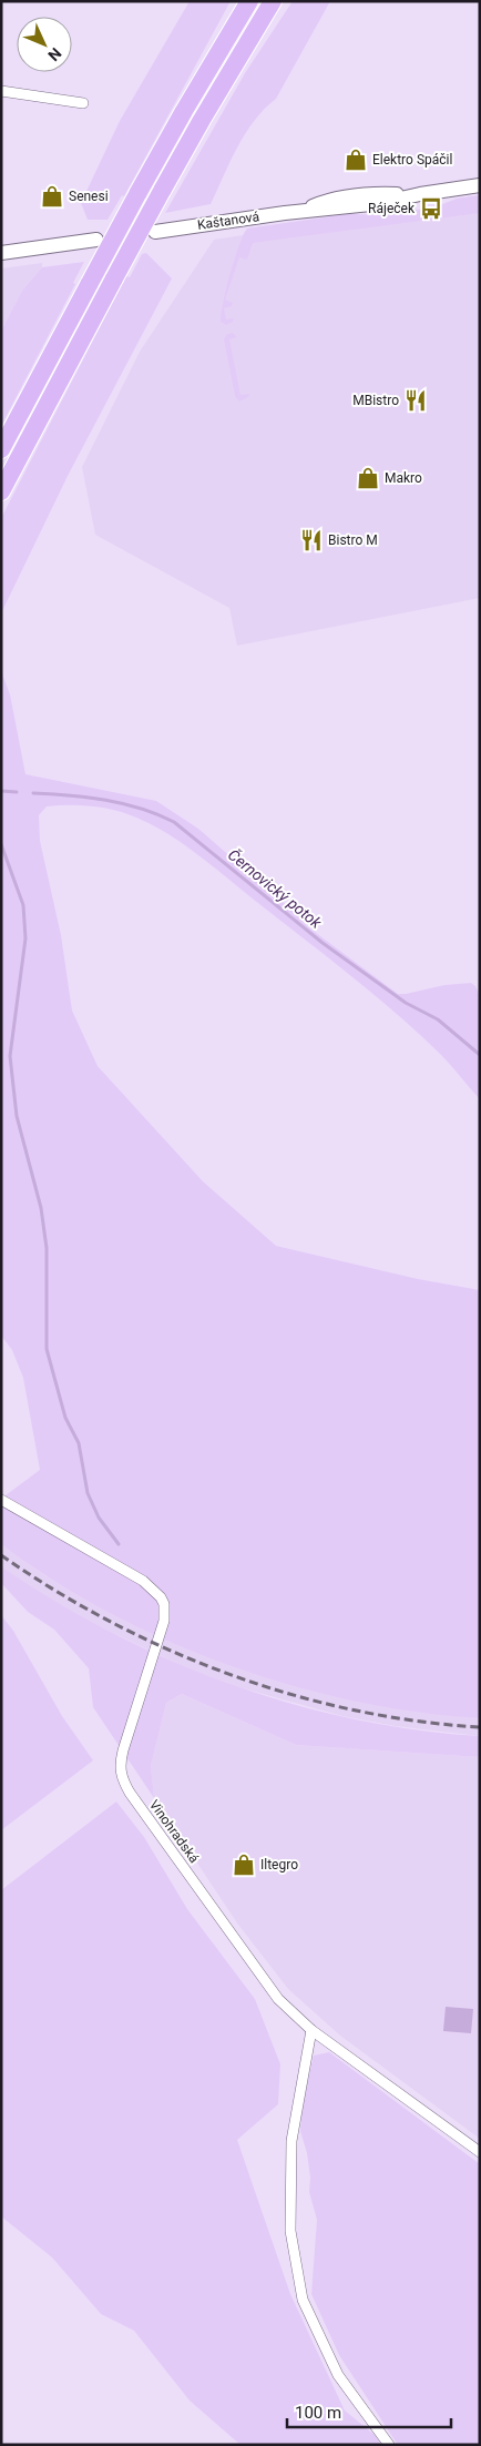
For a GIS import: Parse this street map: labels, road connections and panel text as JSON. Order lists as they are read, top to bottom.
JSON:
{
  "streets": {
    "main road": ["Kaštanová"],
    "street": ["Vinohradská"]
  },
  "water": ["Černovický potok"],
  "places": {
    "shop": [
      "Elektro Spáčil",
      "Senesi",
      "Makro",
      "Iltegro"
    ],
    "bus stop": ["Ráječek"],
    "restaurant": ["MBistro", "Bistro M"]
  },
  "scale_bar": "100 m",
  "north": "bottom right"
}
